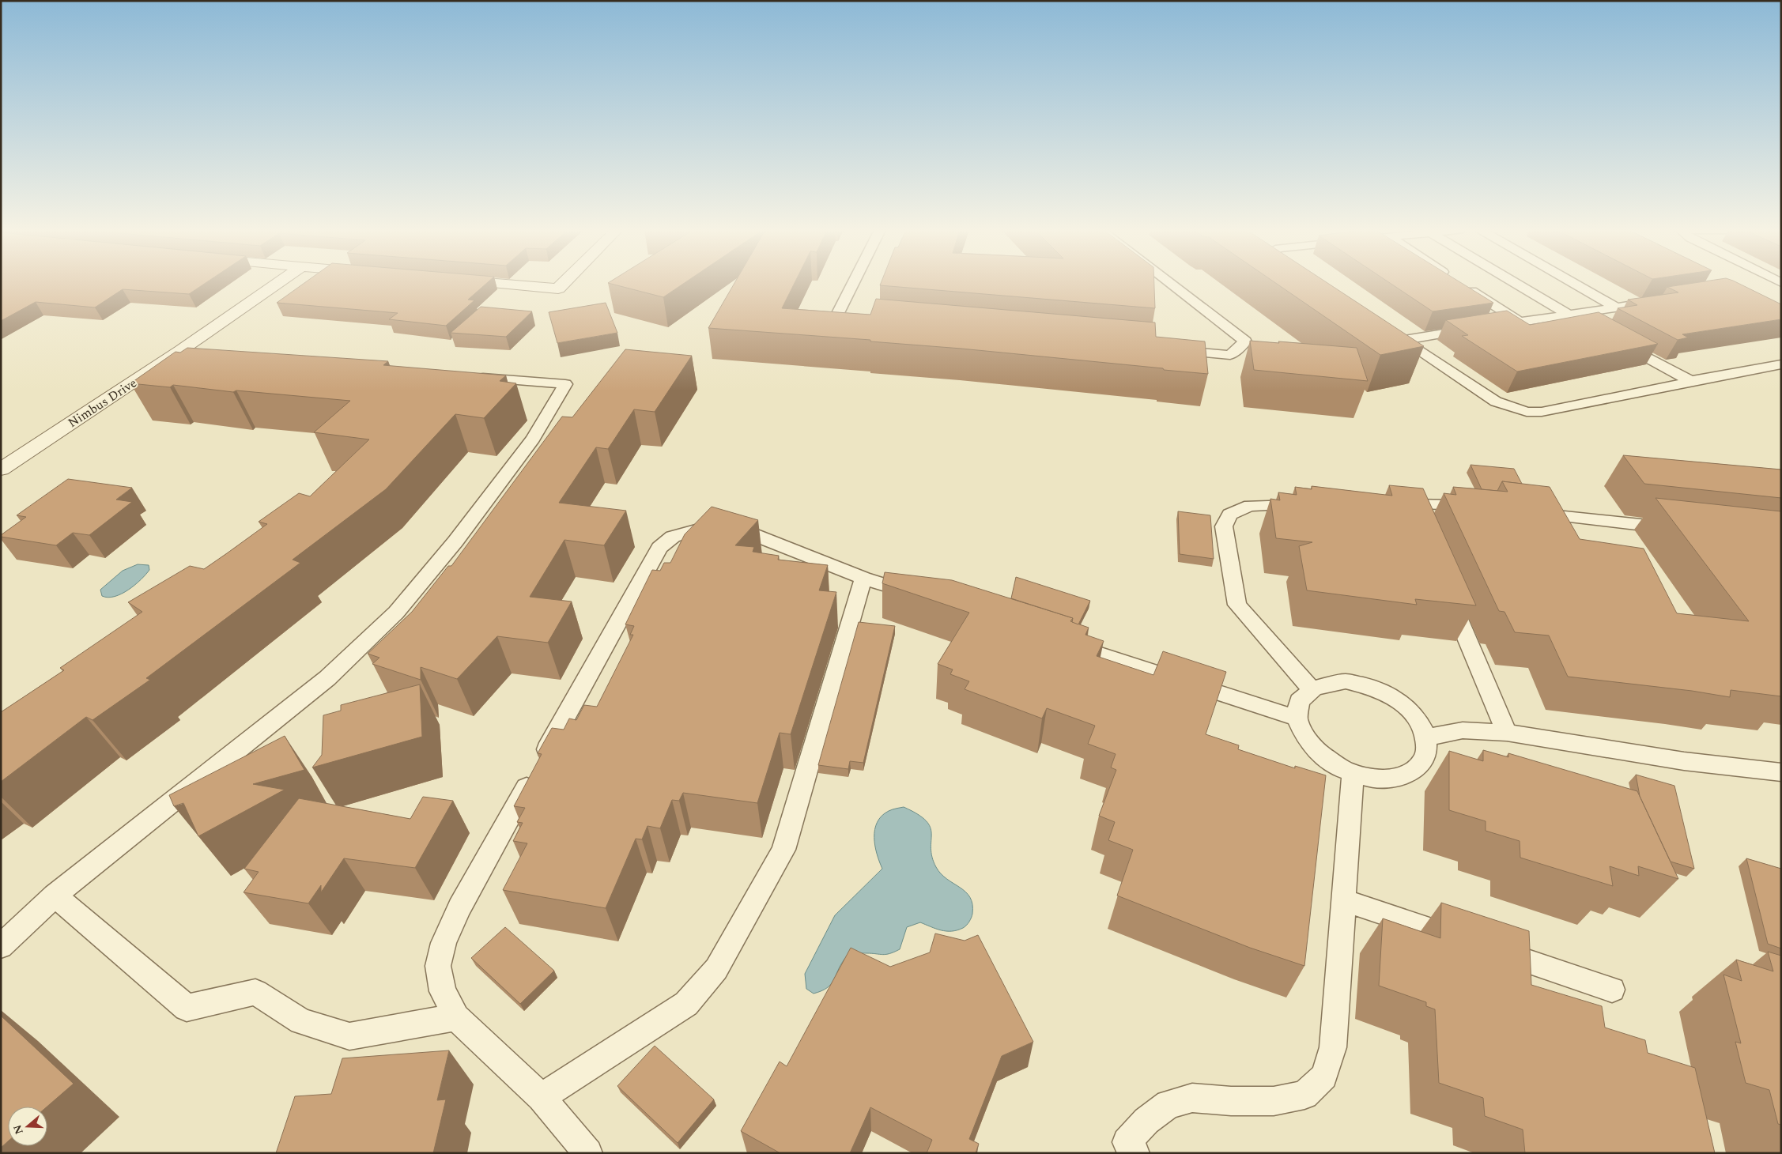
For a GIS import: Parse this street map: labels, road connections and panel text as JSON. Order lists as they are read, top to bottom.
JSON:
{
  "streets": {
    "street": ["Nimbus Drive"]
  },
  "north": "left"
}
